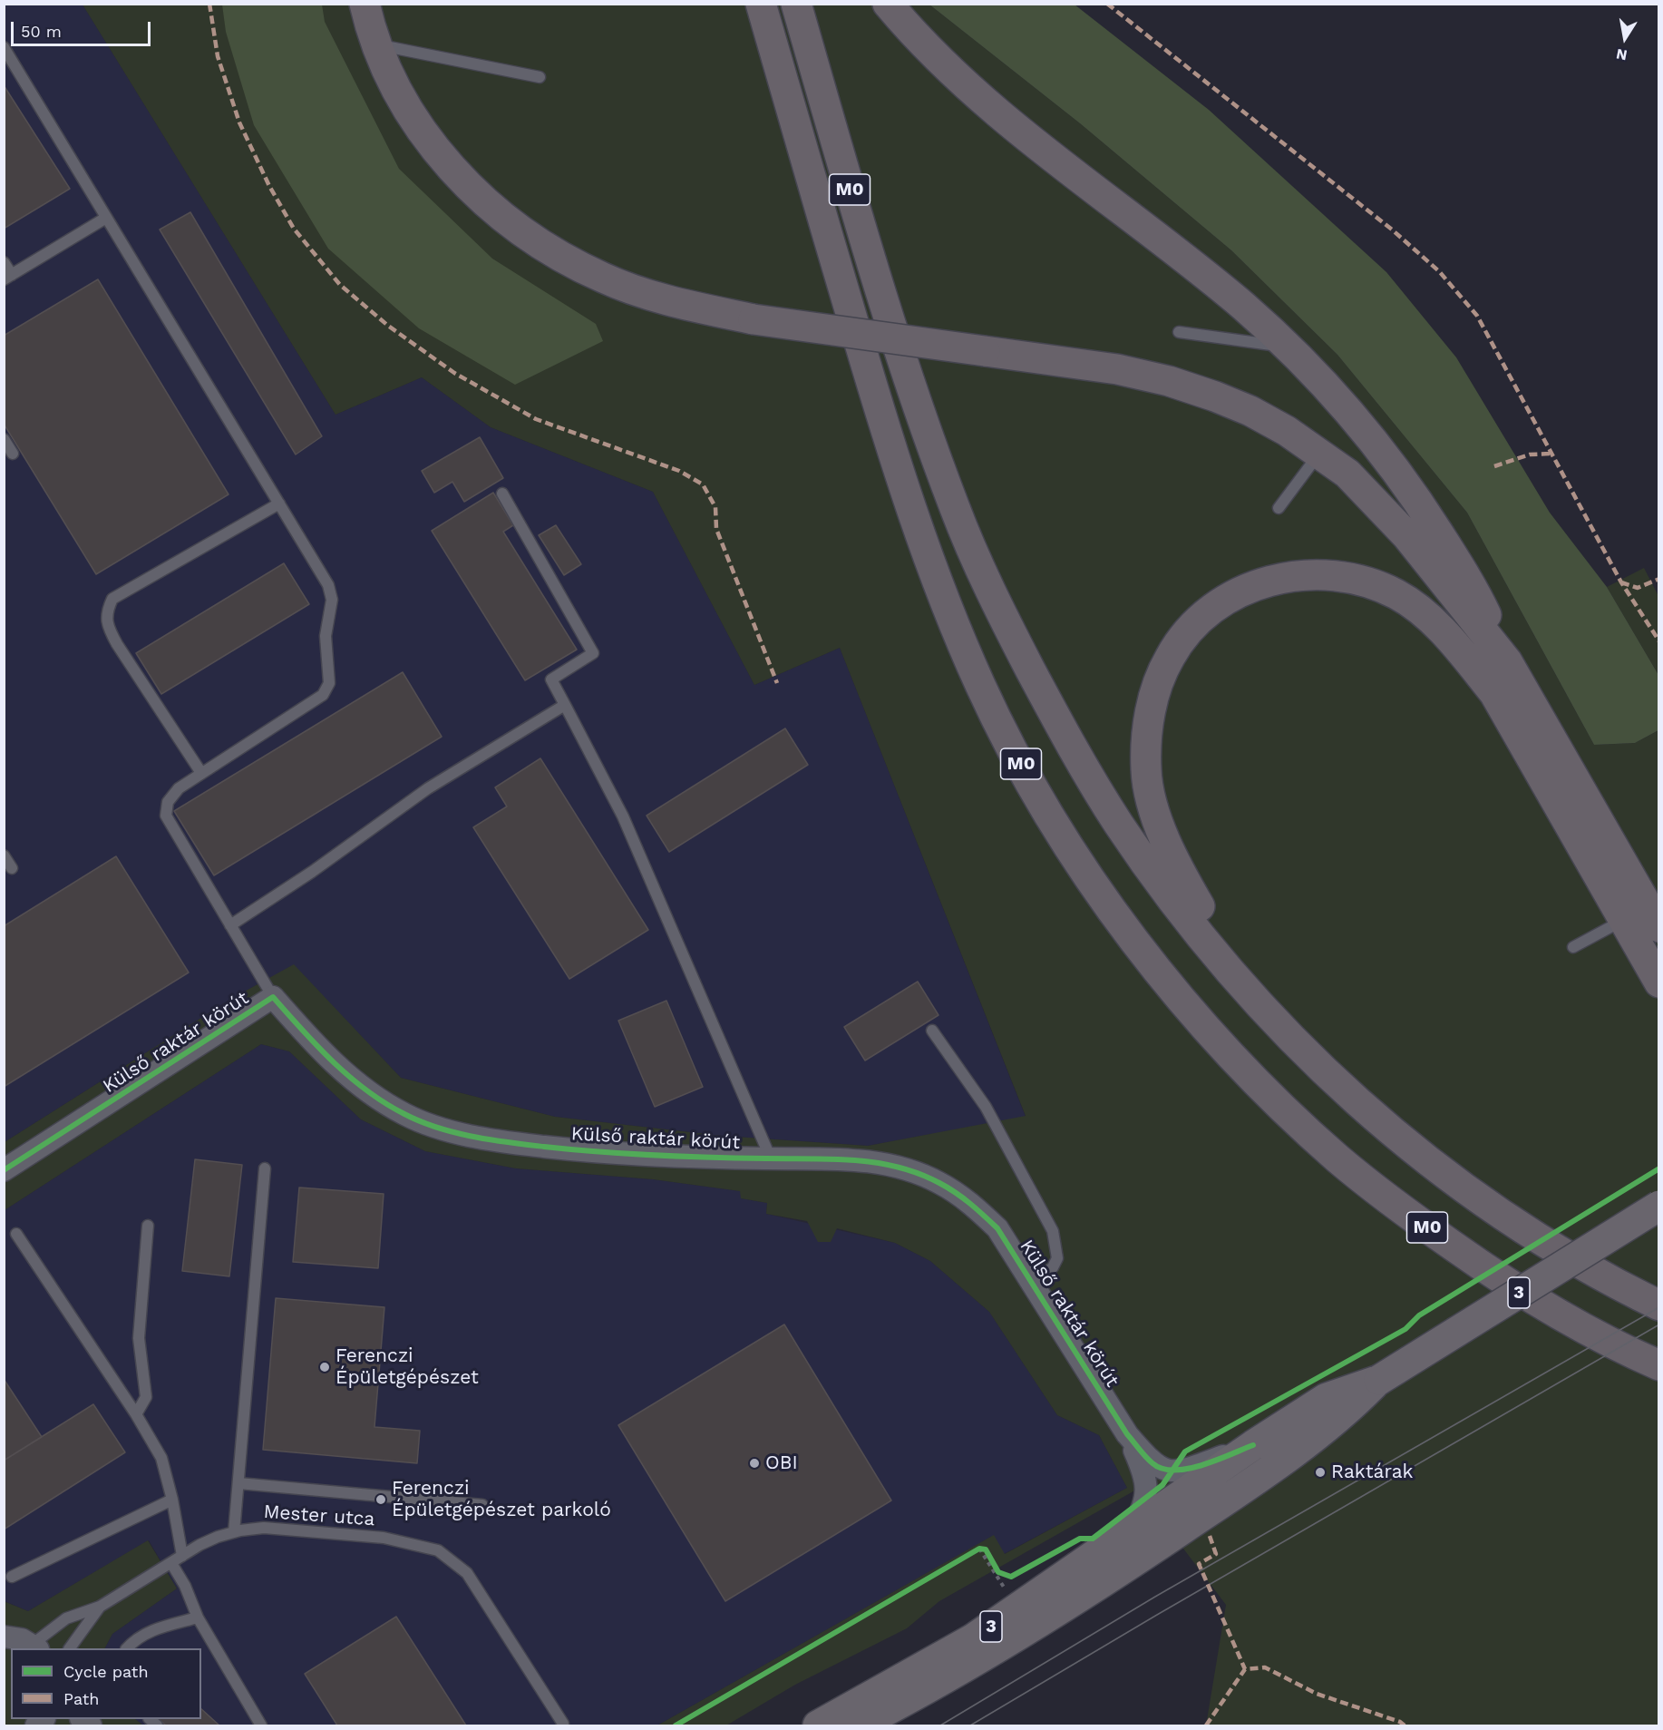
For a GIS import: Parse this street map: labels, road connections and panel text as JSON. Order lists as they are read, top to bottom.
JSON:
{
  "streets": {
    "highway": ["M0"],
    "main road": ["3"],
    "street": ["Külső raktár körút"],
    "lane": ["Mester utca"]
  },
  "crossings": [
    ["Külső raktár körút", "3"]
  ],
  "places": [
    "Ferenczi Épületgépészet",
    "OBI",
    "Raktárak",
    "Ferenczi Épületgépészet parkoló"
  ],
  "legend": ["Cycle path", "Path"],
  "scale_bar": "50 m",
  "north": "bottom"
}
